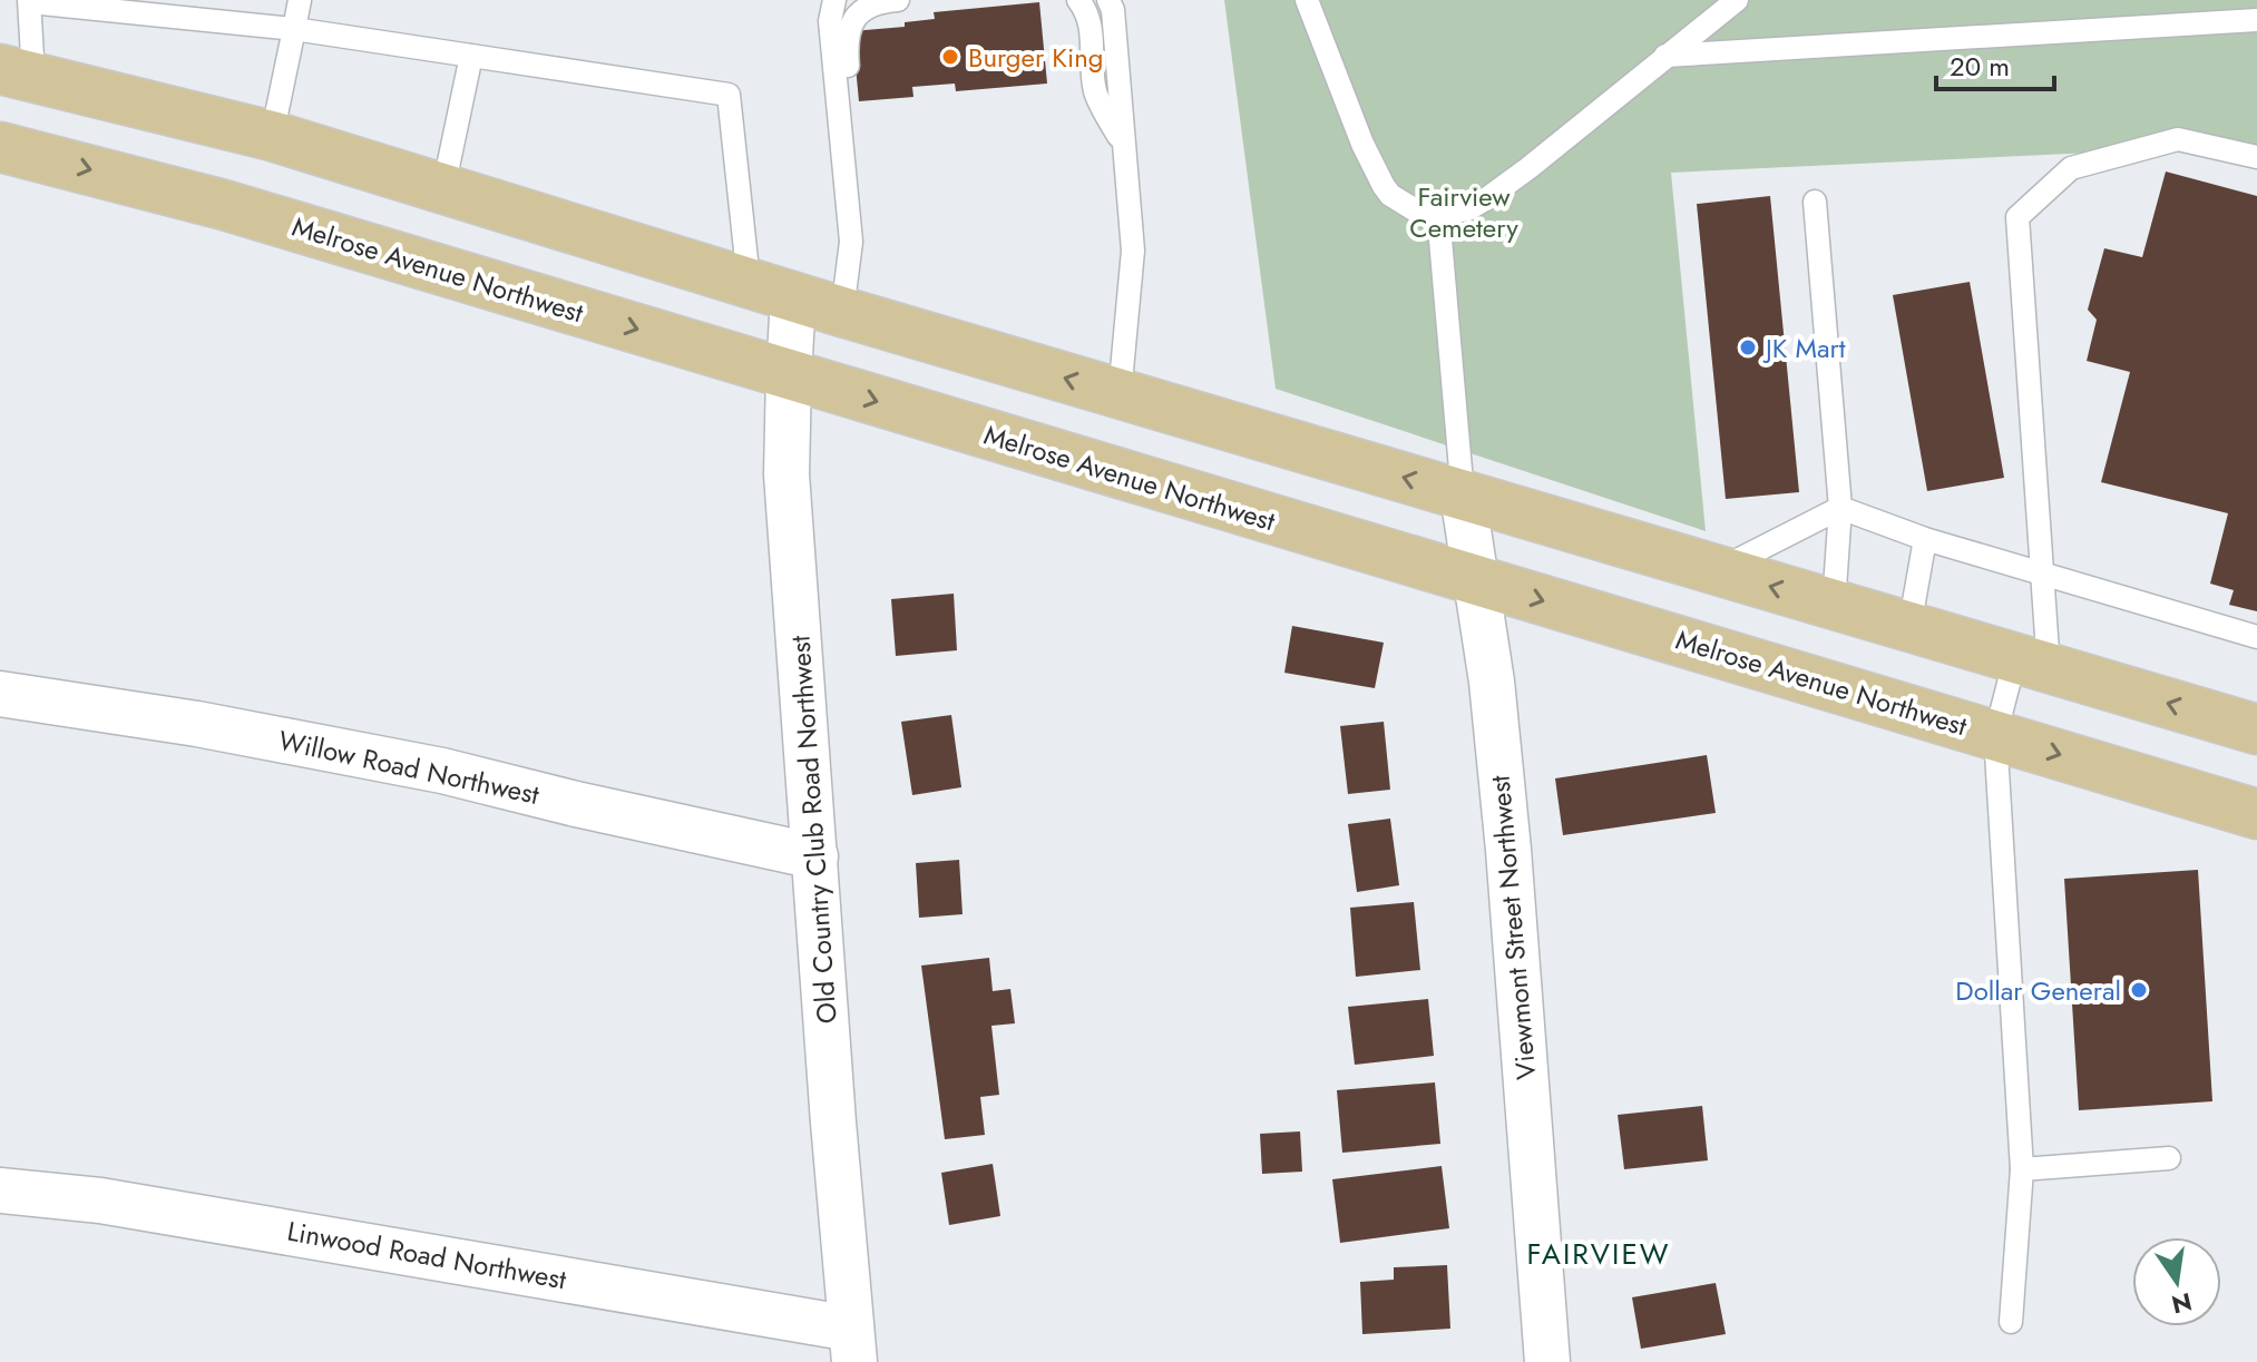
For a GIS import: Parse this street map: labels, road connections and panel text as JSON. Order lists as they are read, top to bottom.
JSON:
{
  "streets": {
    "main road": ["Melrose Avenue Northwest"],
    "street": [
      "Willow Road Northwest",
      "Old Country Club Road Northwest",
      "Viewmont Street Northwest",
      "Linwood Road Northwest"
    ]
  },
  "crossings": [
    ["Melrose Avenue Northwest", "Old Country Club Road Northwest"],
    ["Melrose Avenue Northwest", "Viewmont Street Northwest"],
    ["Willow Road Northwest", "Old Country Club Road Northwest"],
    ["Old Country Club Road Northwest", "Linwood Road Northwest"]
  ],
  "districts": ["FAIRVIEW"],
  "parks": ["Fairview Cemetery"],
  "places": ["Burger King", "JK Mart", "Dollar General"],
  "scale_bar": "20 m",
  "north": "bottom"
}
